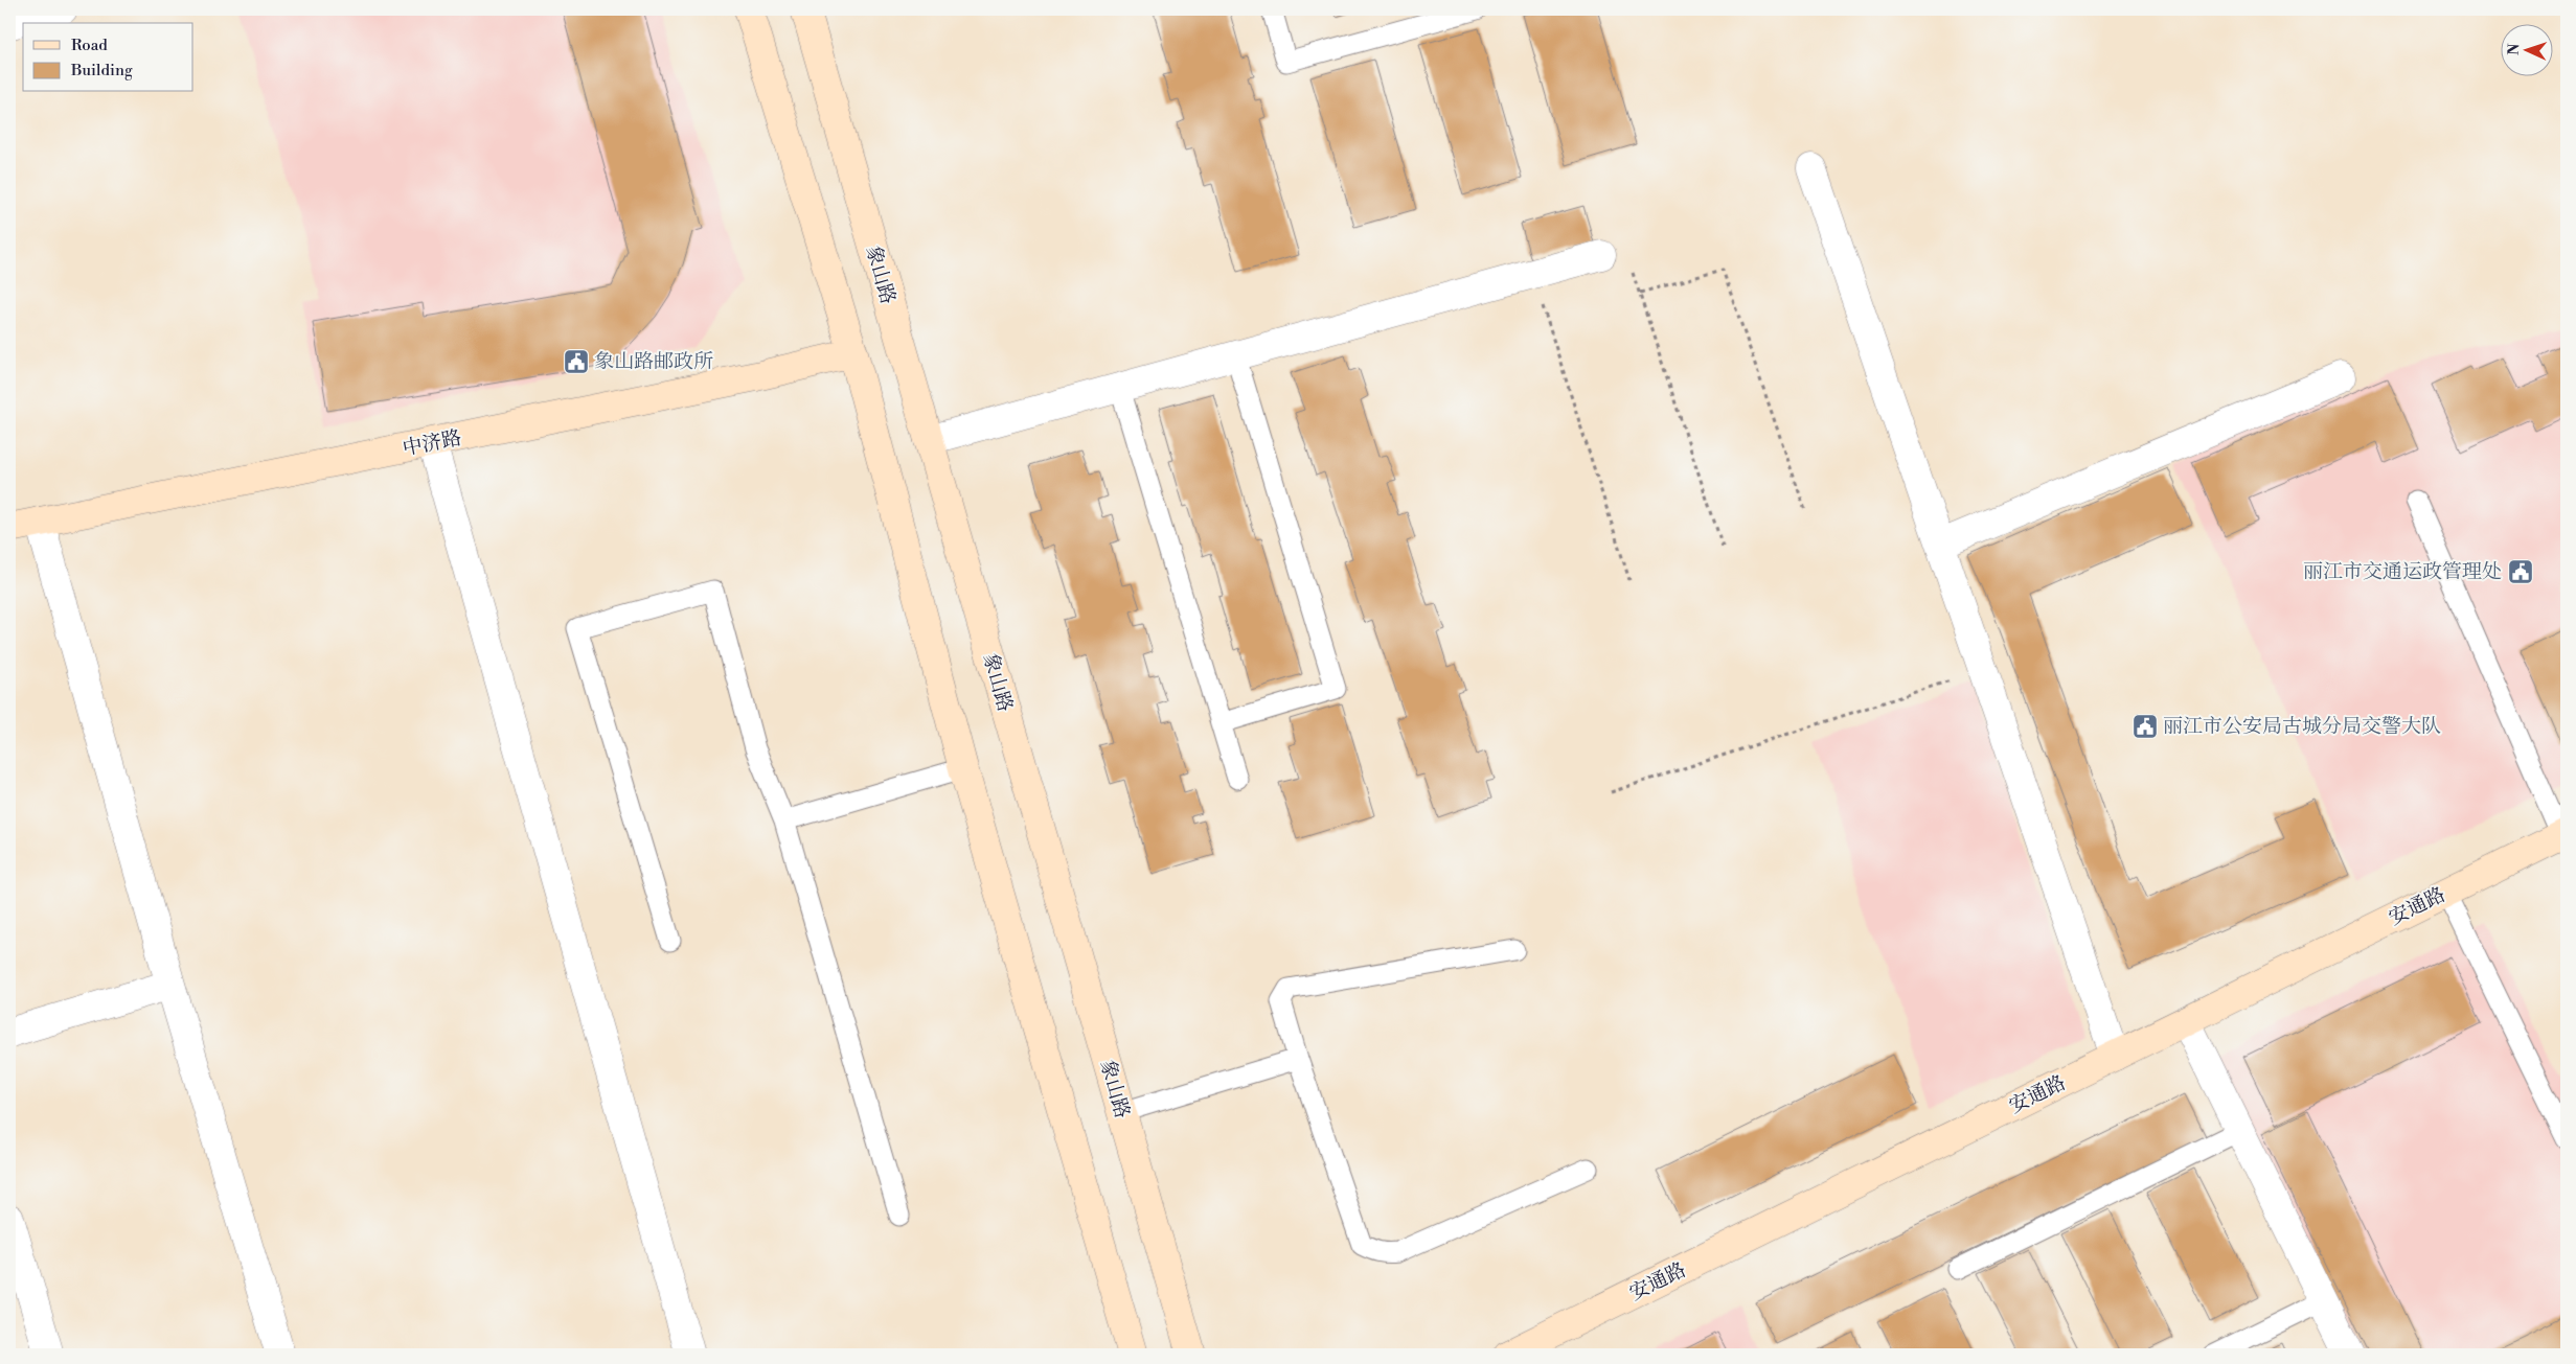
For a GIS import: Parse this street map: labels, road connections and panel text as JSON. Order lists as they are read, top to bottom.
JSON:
{
  "streets": {
    "street": ["象山路", "中济路", "安通路"]
  },
  "places": {
    "public building": ["象山路邮政所", "丽江市交通运政管理处", "丽江市公安局古城分局交警大队"]
  },
  "legend": ["Road", "Building"],
  "north": "left"
}
